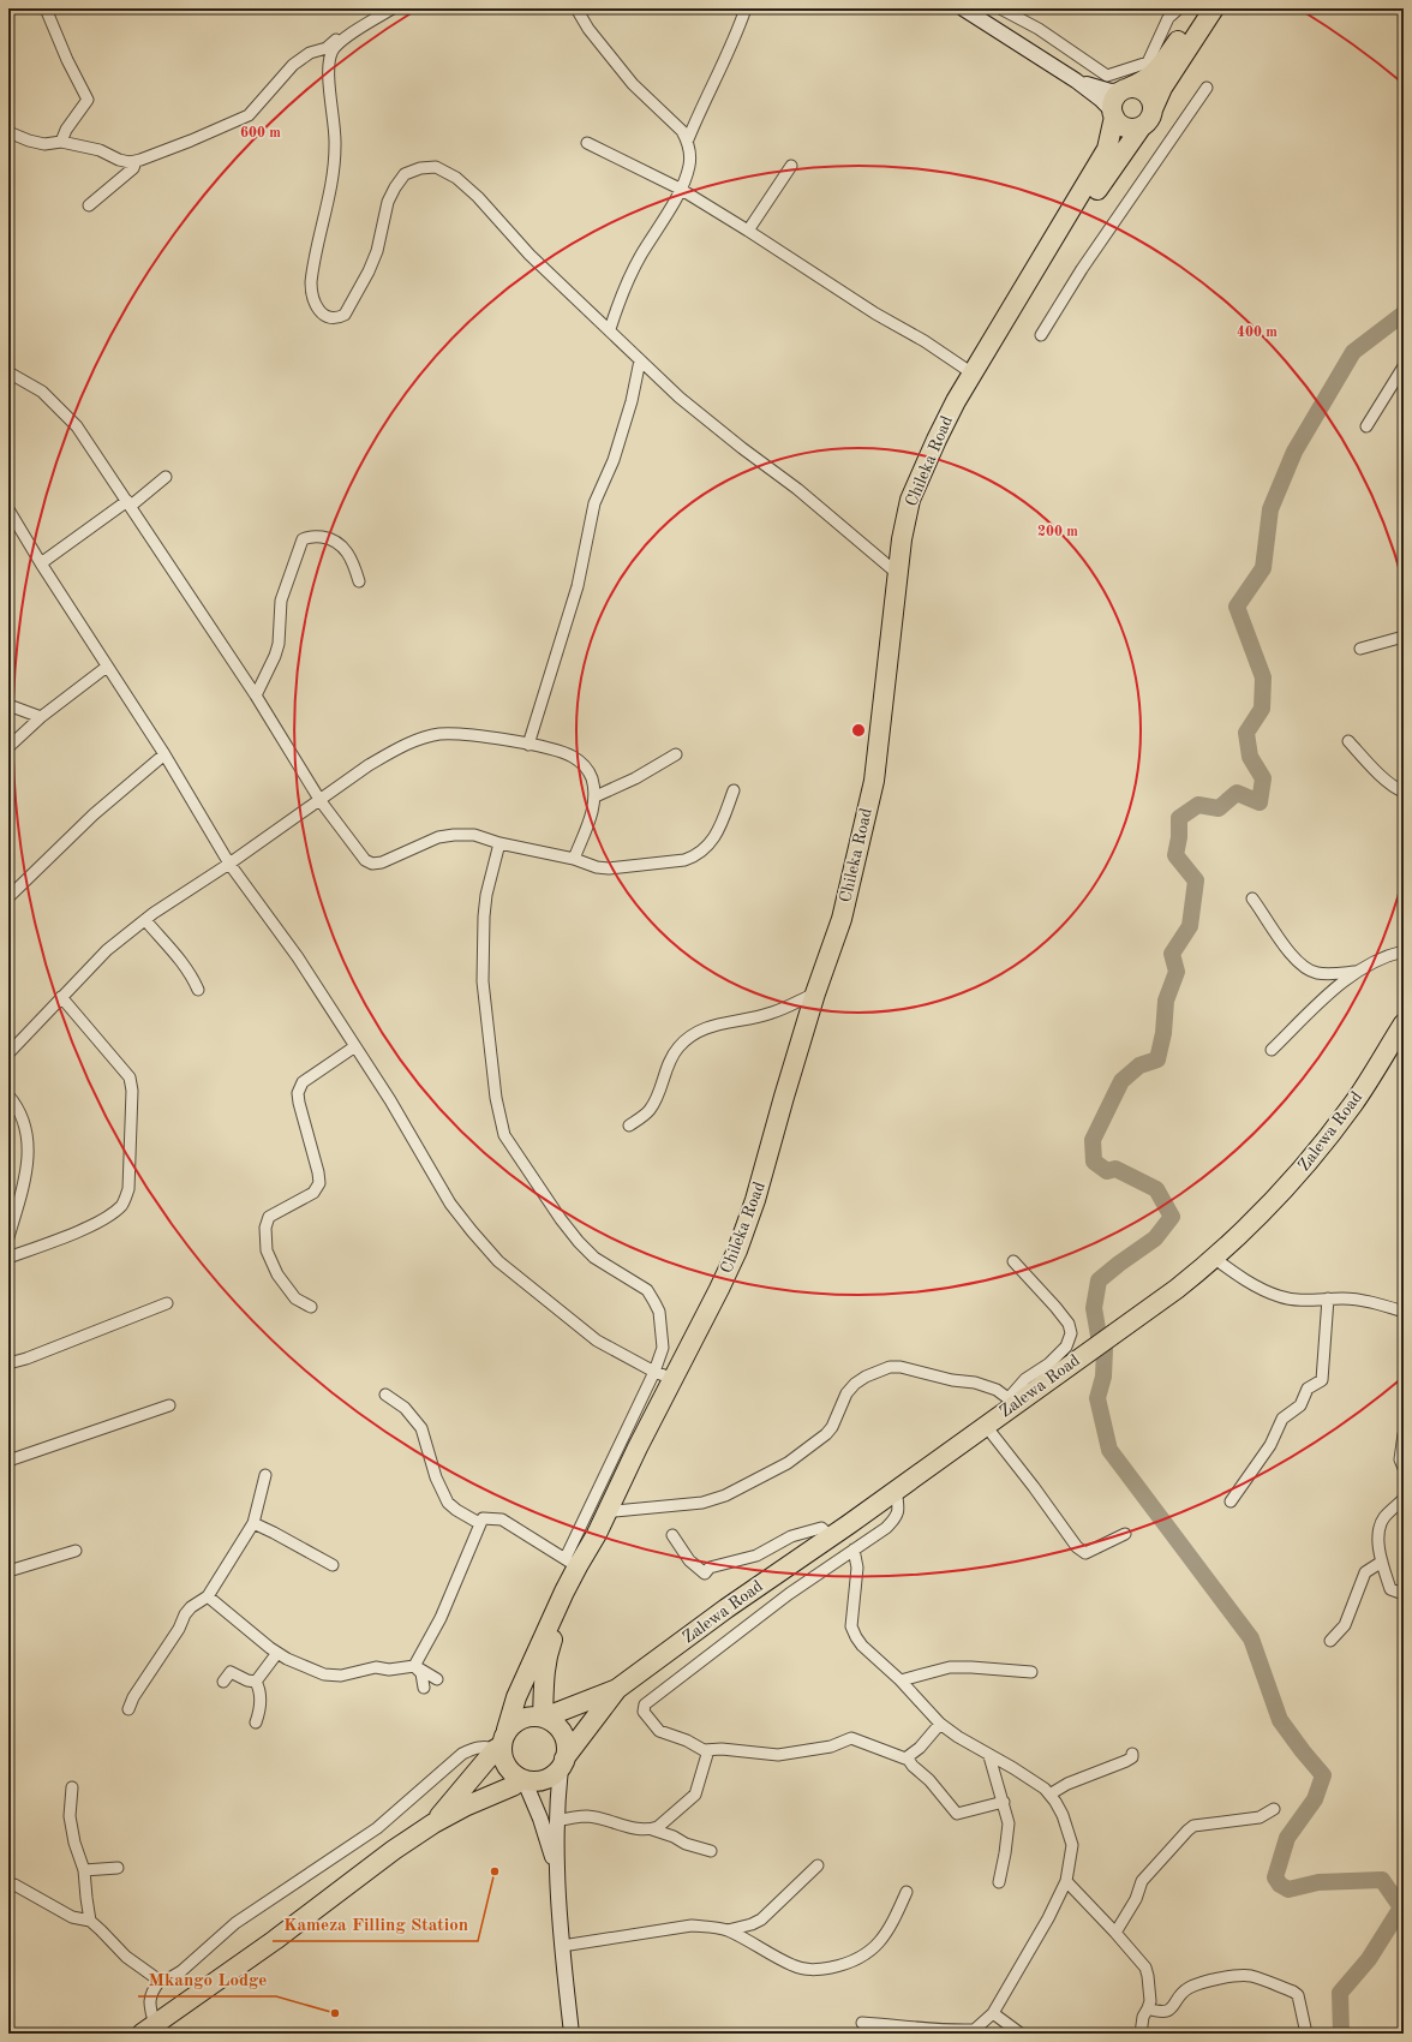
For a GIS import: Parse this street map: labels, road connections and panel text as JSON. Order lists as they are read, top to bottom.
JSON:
{
  "streets": {
    "highway": ["Chileka Road", "Zalewa Road"]
  },
  "crossings": [
    ["Chileka Road", "Zalewa Road"]
  ],
  "places": ["Kameza Filling Station", "Mkango Lodge"],
  "rings": ["600 m", "400 m", "200 m"]
}
